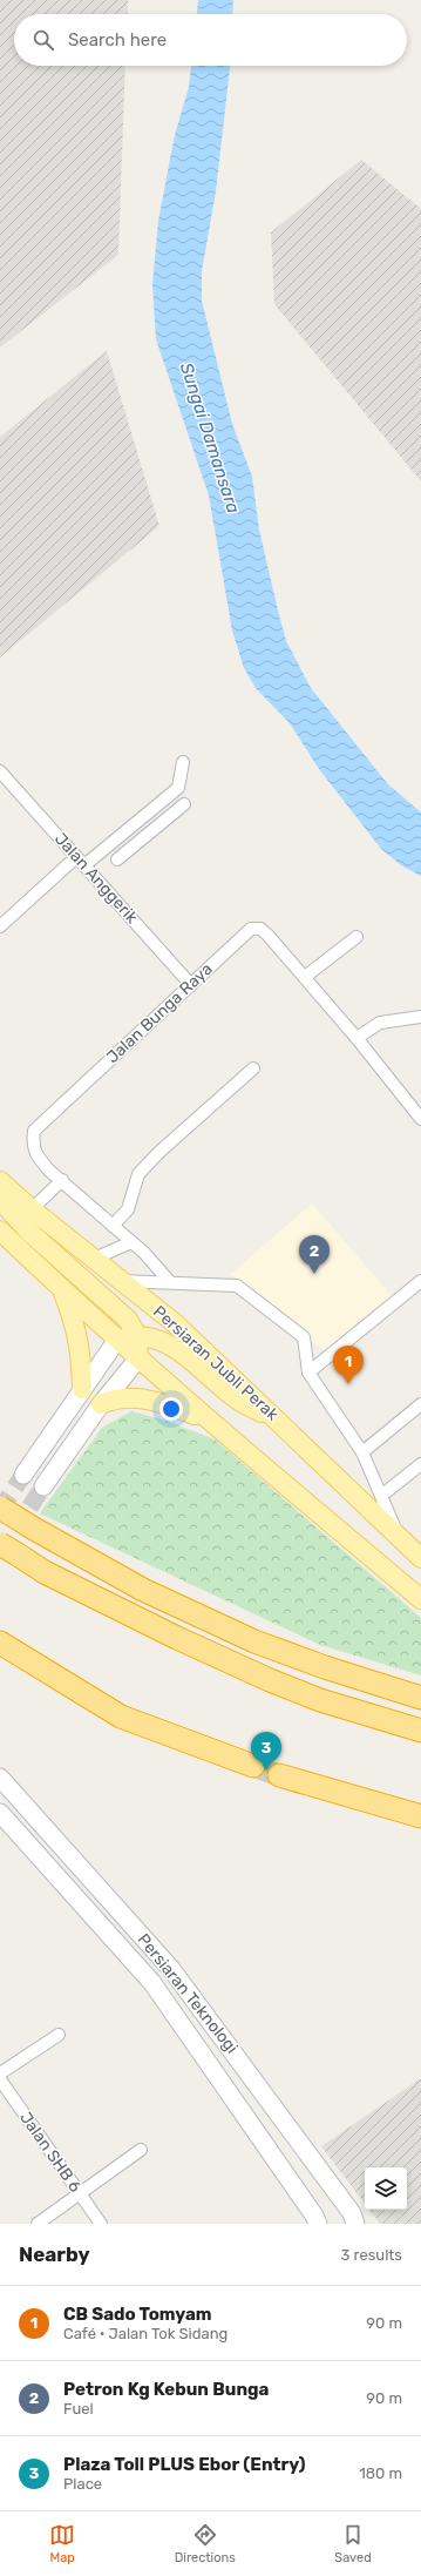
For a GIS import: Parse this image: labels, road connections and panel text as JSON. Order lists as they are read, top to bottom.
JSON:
{
  "streets": {
    "main road": ["Persiaran Jubli Perak", "Persiaran Teknologi"],
    "street": ["Jalan Anggerik", "Jalan Bunga Raya", "Jalan SHB 6"]
  },
  "crossings": [
    ["Jalan Anggerik", "Jalan Bunga Raya"]
  ],
  "water": ["Sungai Damansara"],
  "page": {
    "search": "Search here",
    "pins": ["2", "1", "3"],
    "heading": ["Nearby", "3 results"],
    "list": [
      {
        "mark": "1",
        "name": "CB Sado Tomyam",
        "note": "Café · Jalan Tok Sidang",
        "value": "90 m"
      },
      {
        "mark": "2",
        "name": "Petron Kg Kebun Bunga",
        "note": "Fuel",
        "value": "90 m"
      },
      {
        "mark": "3",
        "name": "Plaza Toll PLUS Ebor (Entry)",
        "note": "Place",
        "value": "180 m"
      }
    ],
    "nav": ["Map", "Directions", "Saved"]
  }
}
